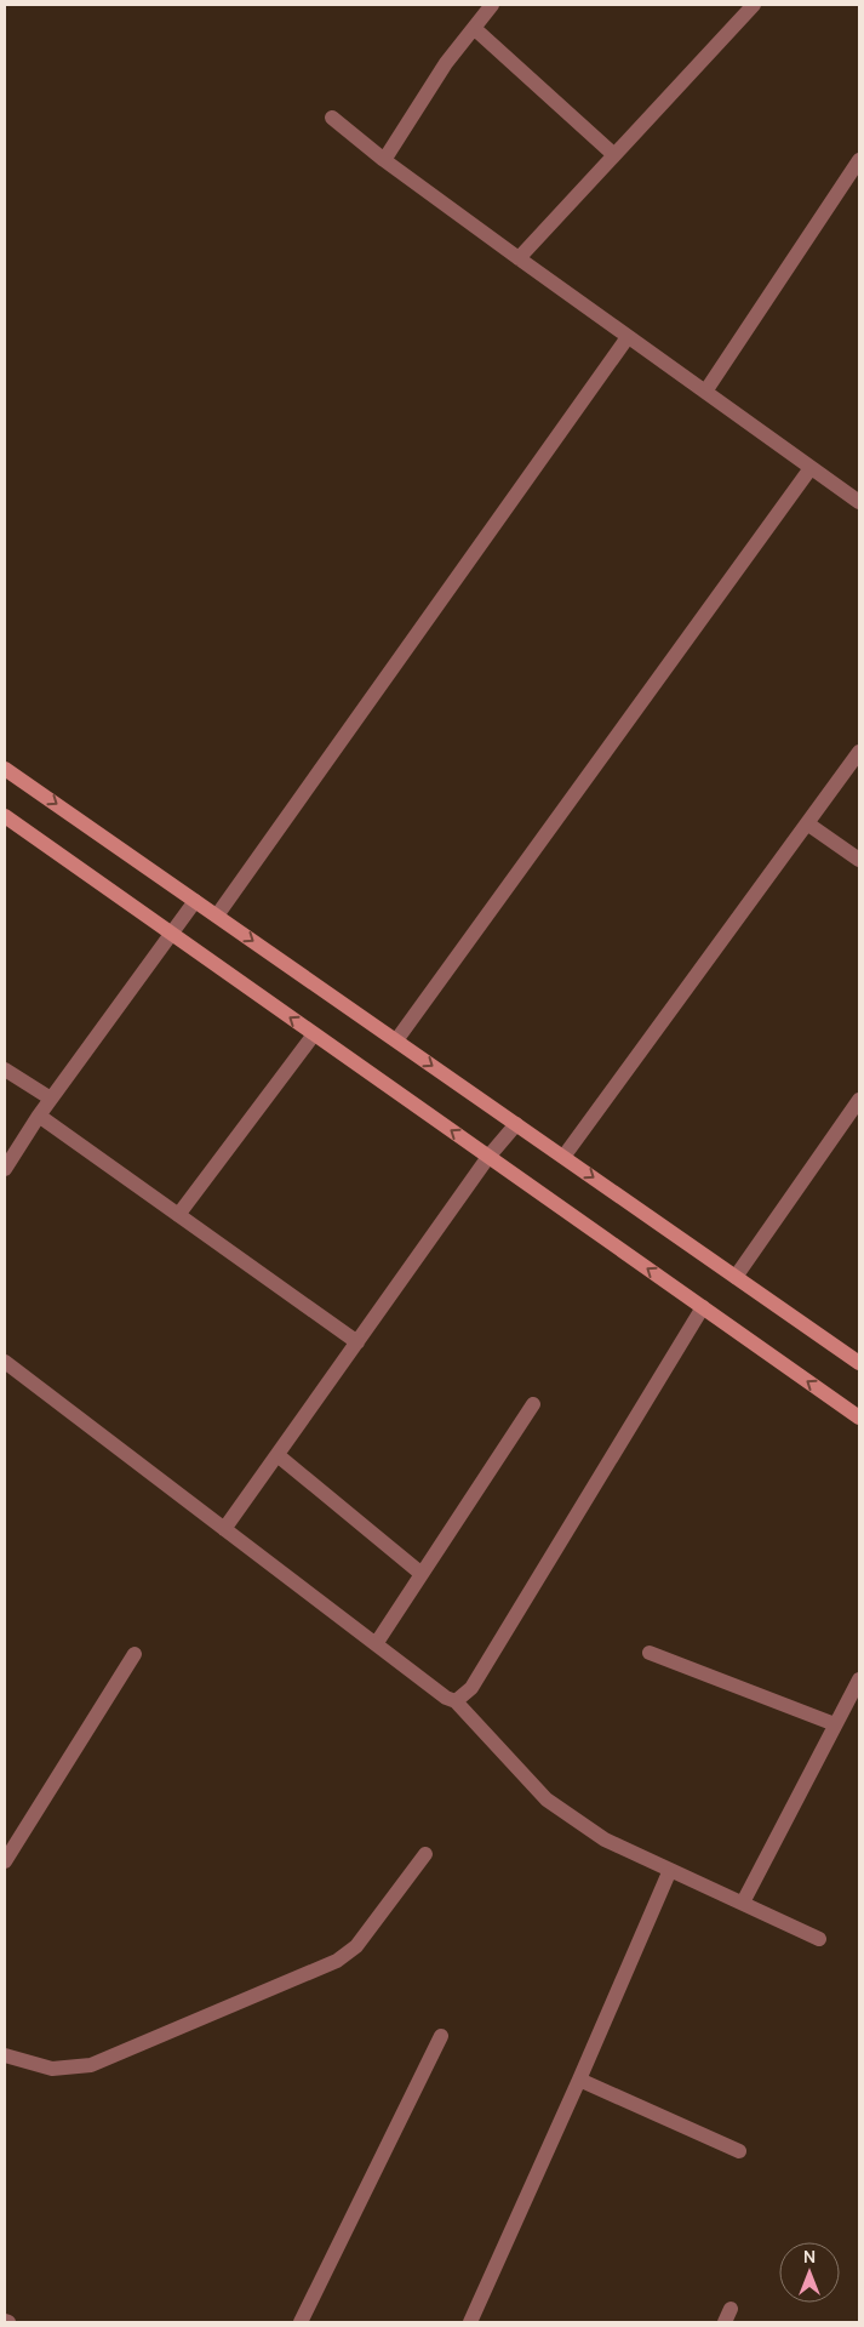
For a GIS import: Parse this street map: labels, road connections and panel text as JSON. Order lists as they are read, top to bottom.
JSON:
{
  "north": "top"
}
